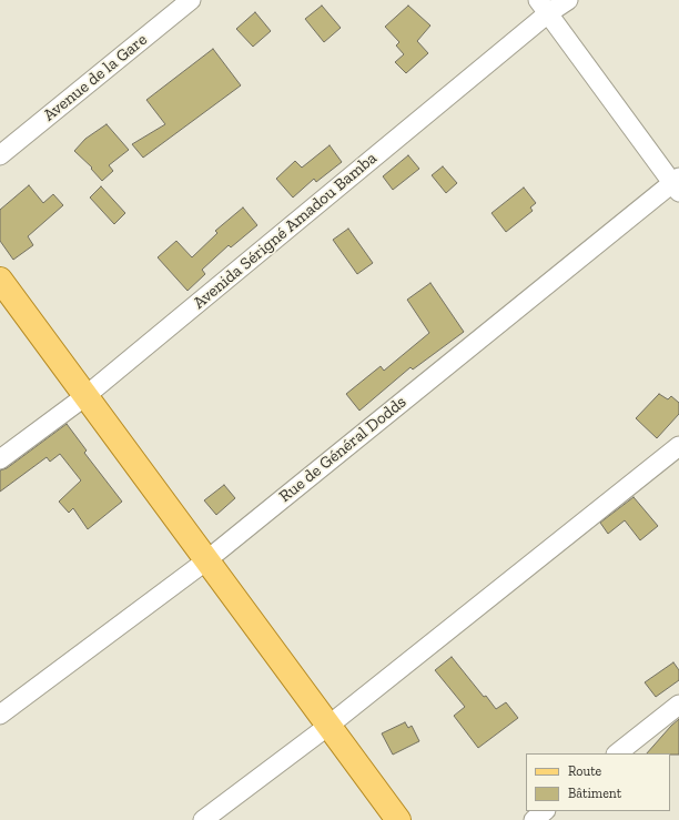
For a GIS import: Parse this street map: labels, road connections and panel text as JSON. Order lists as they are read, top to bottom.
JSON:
{
  "streets": {
    "street": ["Avenue de la Gare", "Avenida Sérigné Amadou Bamba", "Rue de Général Dodds"]
  },
  "legend": ["Route", "Bâtiment"]
}
